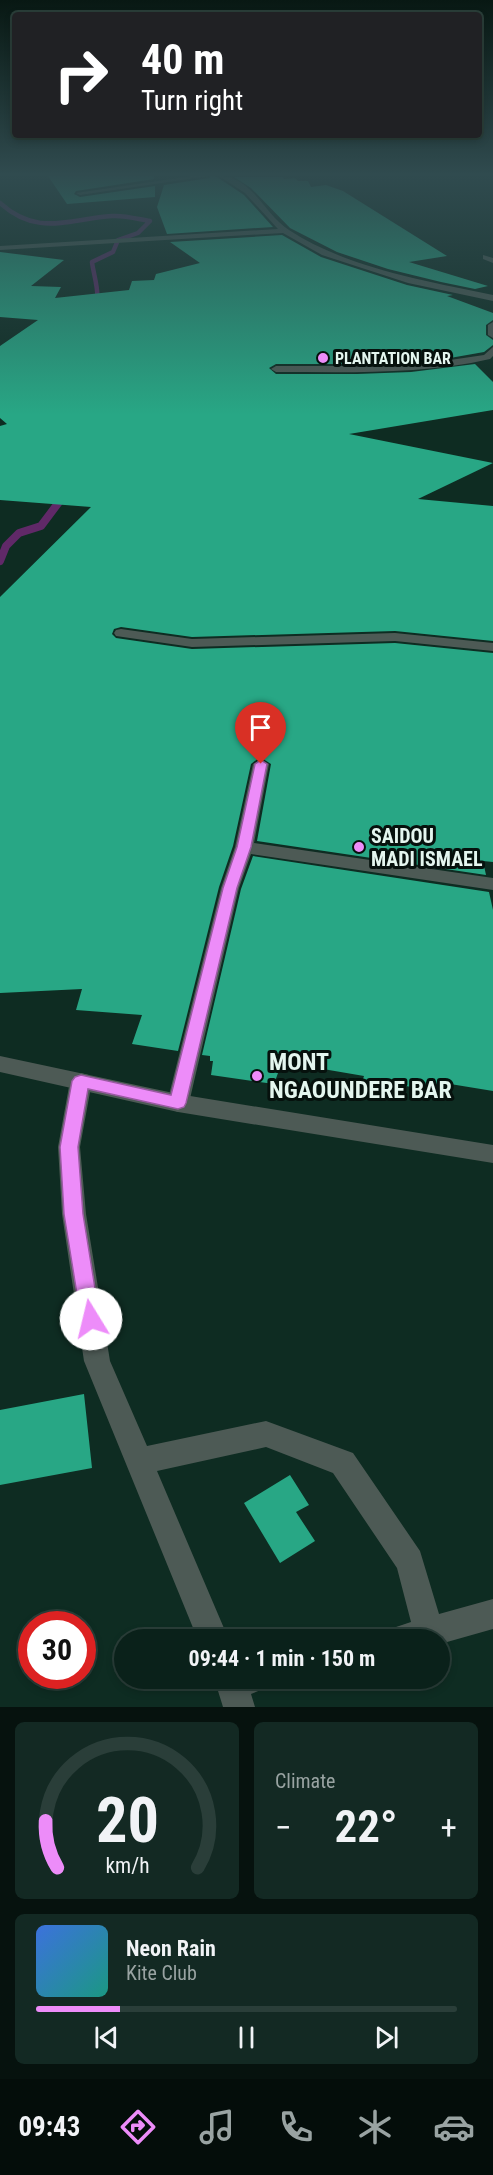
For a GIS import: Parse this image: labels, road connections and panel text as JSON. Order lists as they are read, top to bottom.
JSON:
{
  "places": ["PLANTATION BAR", "SAIDOU MADI ISMAEL", "MONT NGAOUNDERE BAR"],
  "page": {
    "turn": ["40 m", "Turn right"],
    "limit": "30",
    "trip": "09:44 · 1 min · 150 m",
    "tile": "Climate",
    "heat": ["−", "22°", "+"],
    "song": ["Neon Rain", "Kite Club"],
    "tabs": "09:43",
    "gauge": ["20", "km/h"]
  }
}
